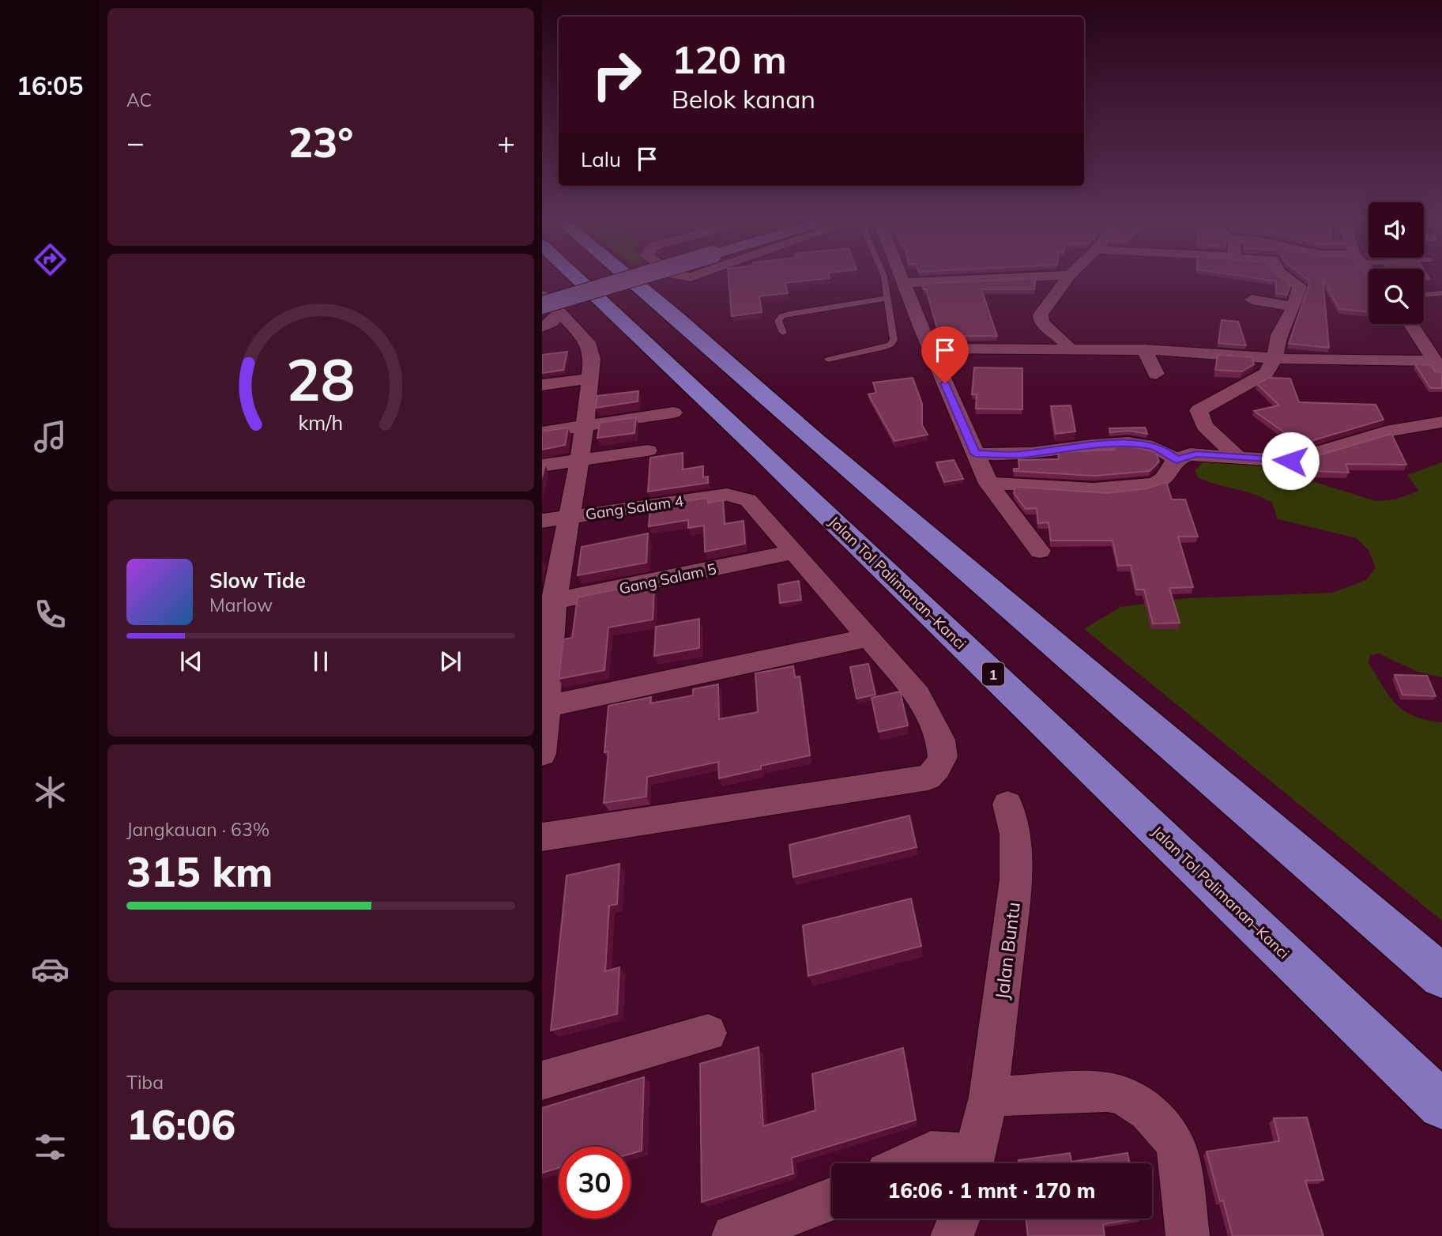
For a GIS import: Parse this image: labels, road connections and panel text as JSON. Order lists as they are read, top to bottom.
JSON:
{
  "streets": {
    "highway": ["Jalan Tol Palimanan–Kanci", "1"],
    "street": ["Gang Salam 4", "Gang Salam 5", "Jalan Buntu"]
  },
  "crossings": [
    ["Gang Salam 4", "Gang Salam 5"]
  ],
  "page": {
    "tabs": "16:05",
    "tile": [
      "AC",
      ["Jangkauan · 63%", "315 km"],
      ["Tiba", "16:06"]
    ],
    "turn": ["120 m", "Belok kanan"],
    "heat": ["−", "23°", "+"],
    "then": "Lalu",
    "song": ["Slow Tide", "Marlow"],
    "limit": "30",
    "trip": "16:06 · 1 mnt · 170 m",
    "gauge": ["28", "km/h"]
  }
}
